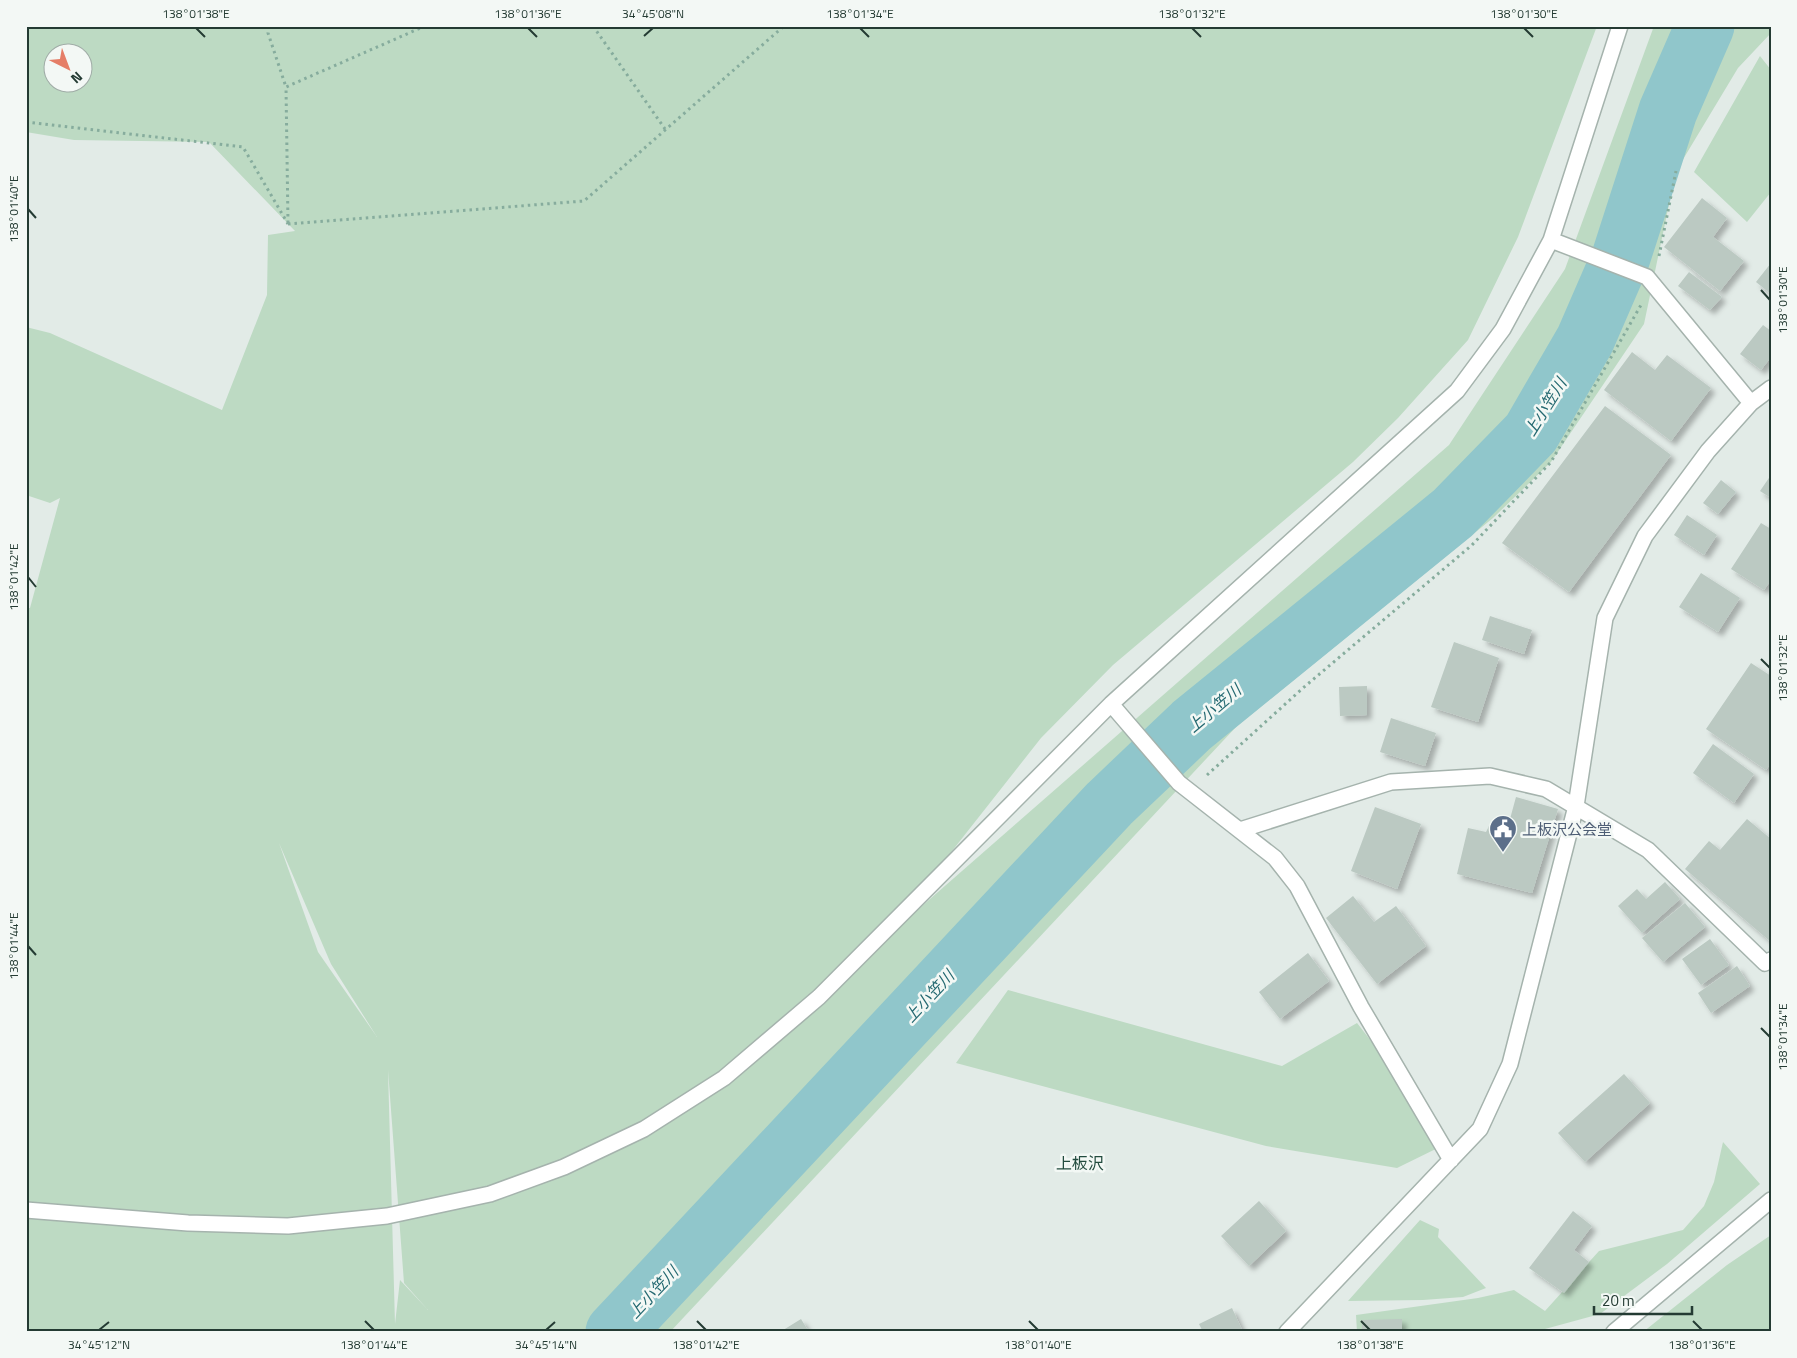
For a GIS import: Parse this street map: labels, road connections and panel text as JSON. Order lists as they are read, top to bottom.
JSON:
{
  "districts": ["上板沢"],
  "water": ["上小笠川"],
  "places": {
    "public building": ["上板沢公会堂"]
  },
  "scale_bar": "20 m",
  "north": "bottom right",
  "coordinates": [
    "138°01'38\"E",
    "138°01'36\"E",
    "34°45'08\"N",
    "138°01'34\"E",
    "138°01'32\"E",
    "138°01'30\"E",
    "138°01'40\"E",
    "138°01'42\"E",
    "138°01'44\"E",
    "34°45'12\"N",
    "34°45'14\"N"
  ]
}
